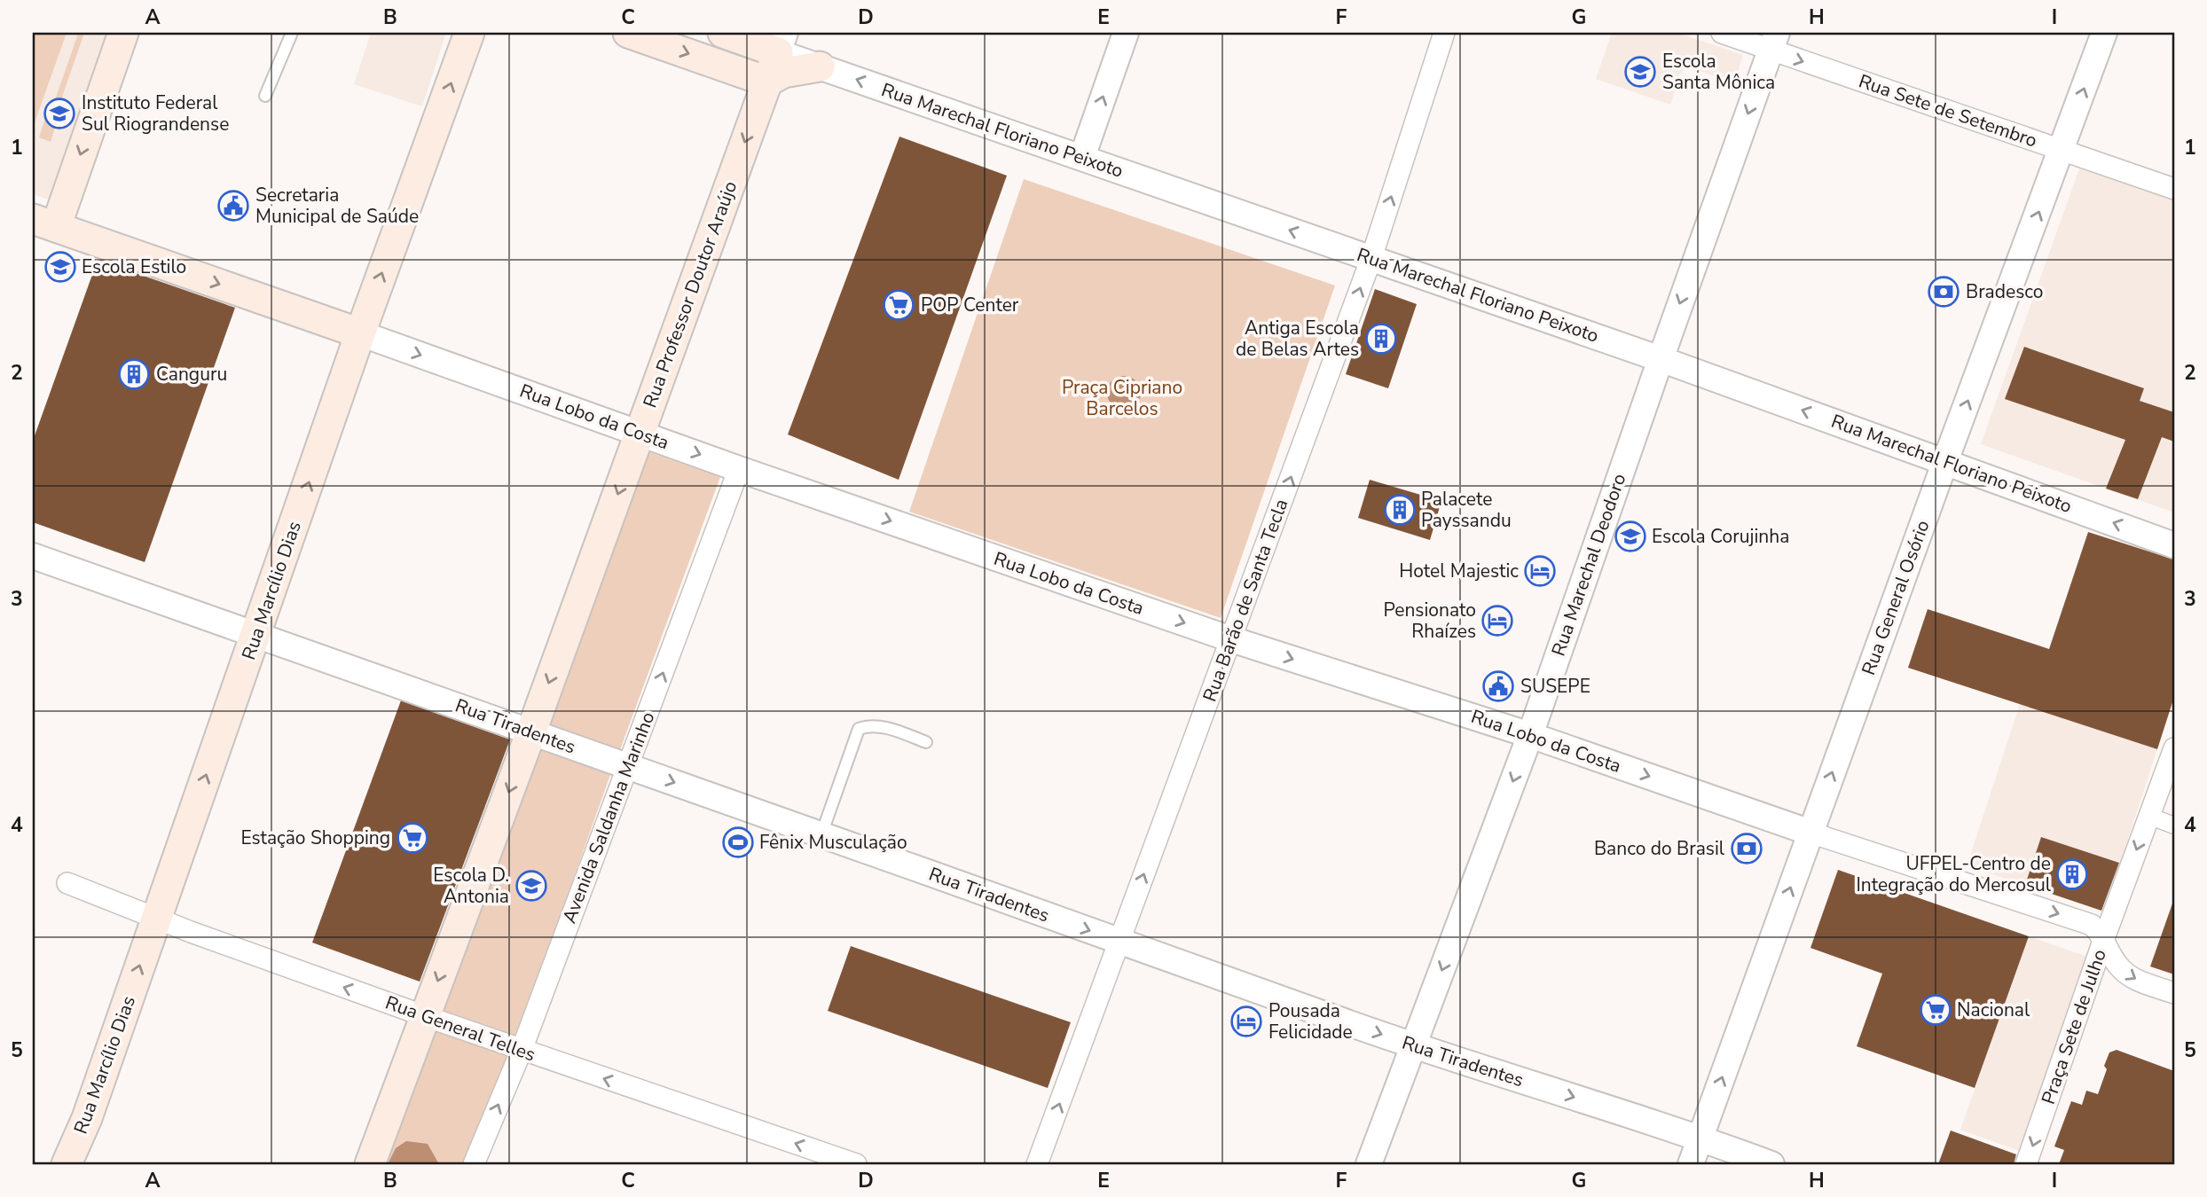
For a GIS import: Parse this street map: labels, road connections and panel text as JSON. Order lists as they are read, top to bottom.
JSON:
{
  "streets": {
    "main road": ["Rua Professor Doutor Araújo", "Rua Lobo da Costa", "Rua Marcílio Dias"],
    "street": [
      "Rua Sete de Setembro",
      "Rua Marechal Floriano Peixoto",
      "Rua Marechal Deodoro",
      "Rua General Osório",
      "Rua Barão de Santa Tecla",
      "Rua Tiradentes",
      "Avenida Saldanha Marinho",
      "Praça Sete de Julho",
      "Rua General Telles"
    ]
  },
  "crossings": [
    ["Rua Sete de Setembro", "Rua Marechal Deodoro"],
    ["Rua Sete de Setembro", "Rua General Osório"],
    ["Rua Marechal Floriano Peixoto", "Rua Professor Doutor Araújo"],
    ["Rua Marechal Floriano Peixoto", "Rua Marechal Deodoro"],
    ["Rua Marechal Floriano Peixoto", "Rua General Osório"],
    ["Rua Marechal Floriano Peixoto", "Rua Barão de Santa Tecla"],
    ["Rua Professor Doutor Araújo", "Rua Lobo da Costa"],
    ["Rua Professor Doutor Araújo", "Rua Tiradentes"],
    ["Rua Lobo da Costa", "Rua Marechal Deodoro"],
    ["Rua Lobo da Costa", "Rua Marcílio Dias"],
    ["Rua Lobo da Costa", "Rua General Osório"],
    ["Rua Lobo da Costa", "Rua Barão de Santa Tecla"],
    ["Rua Lobo da Costa", "Avenida Saldanha Marinho"],
    ["Rua Lobo da Costa", "Praça Sete de Julho"],
    ["Rua Marechal Deodoro", "Rua Tiradentes"],
    ["Rua Marcílio Dias", "Rua Tiradentes"],
    ["Rua Marcílio Dias", "Rua General Telles"],
    ["Rua General Osório", "Rua Tiradentes"],
    ["Rua Barão de Santa Tecla", "Rua Tiradentes"],
    ["Rua Tiradentes", "Avenida Saldanha Marinho"],
    ["Avenida Saldanha Marinho", "Rua General Telles"]
  ],
  "one_way": [
    "Rua Sete de Setembro",
    "Rua Marechal Floriano Peixoto",
    "Rua Professor Doutor Araújo",
    "Rua Lobo da Costa",
    "Rua Marechal Deodoro",
    "Rua Marcílio Dias",
    "Rua General Osório",
    "Rua Barão de Santa Tecla",
    "Rua Tiradentes",
    "Avenida Saldanha Marinho",
    "Praça Sete de Julho",
    "Rua General Telles"
  ],
  "parks": ["Praça Cipriano Barcelos"],
  "places": {
    "school or university": [
      "Escola Santa Mônica",
      "Instituto Federal Sul Riograndense",
      "Escola Estilo",
      "Escola Corujinha",
      "Escola D. Antonia"
    ],
    "public building": ["Secretaria Municipal de Saúde", "SUSEPE"],
    "bank": ["Bradesco", "Banco do Brasil"],
    "supermarket": ["POP Center", "Estação Shopping", "Nacional"],
    "building": [
      "Antiga Escola de Belas Artes",
      "Canguru",
      "Palacete Payssandu",
      "UFPEL-Centro de Integração do Mercosul"
    ],
    "hotel": ["Hotel Majestic", "Pensionato Rhaízes", "Pousada Felicidade"],
    "sports": ["Fênix Musculação"]
  },
  "grid": {
    "columns": [
      "A",
      "B",
      "C",
      "D",
      "E",
      "F",
      "G",
      "H",
      "I"
    ],
    "rows": [
      "1",
      "2",
      "3",
      "4",
      "5"
    ]
  }
}
